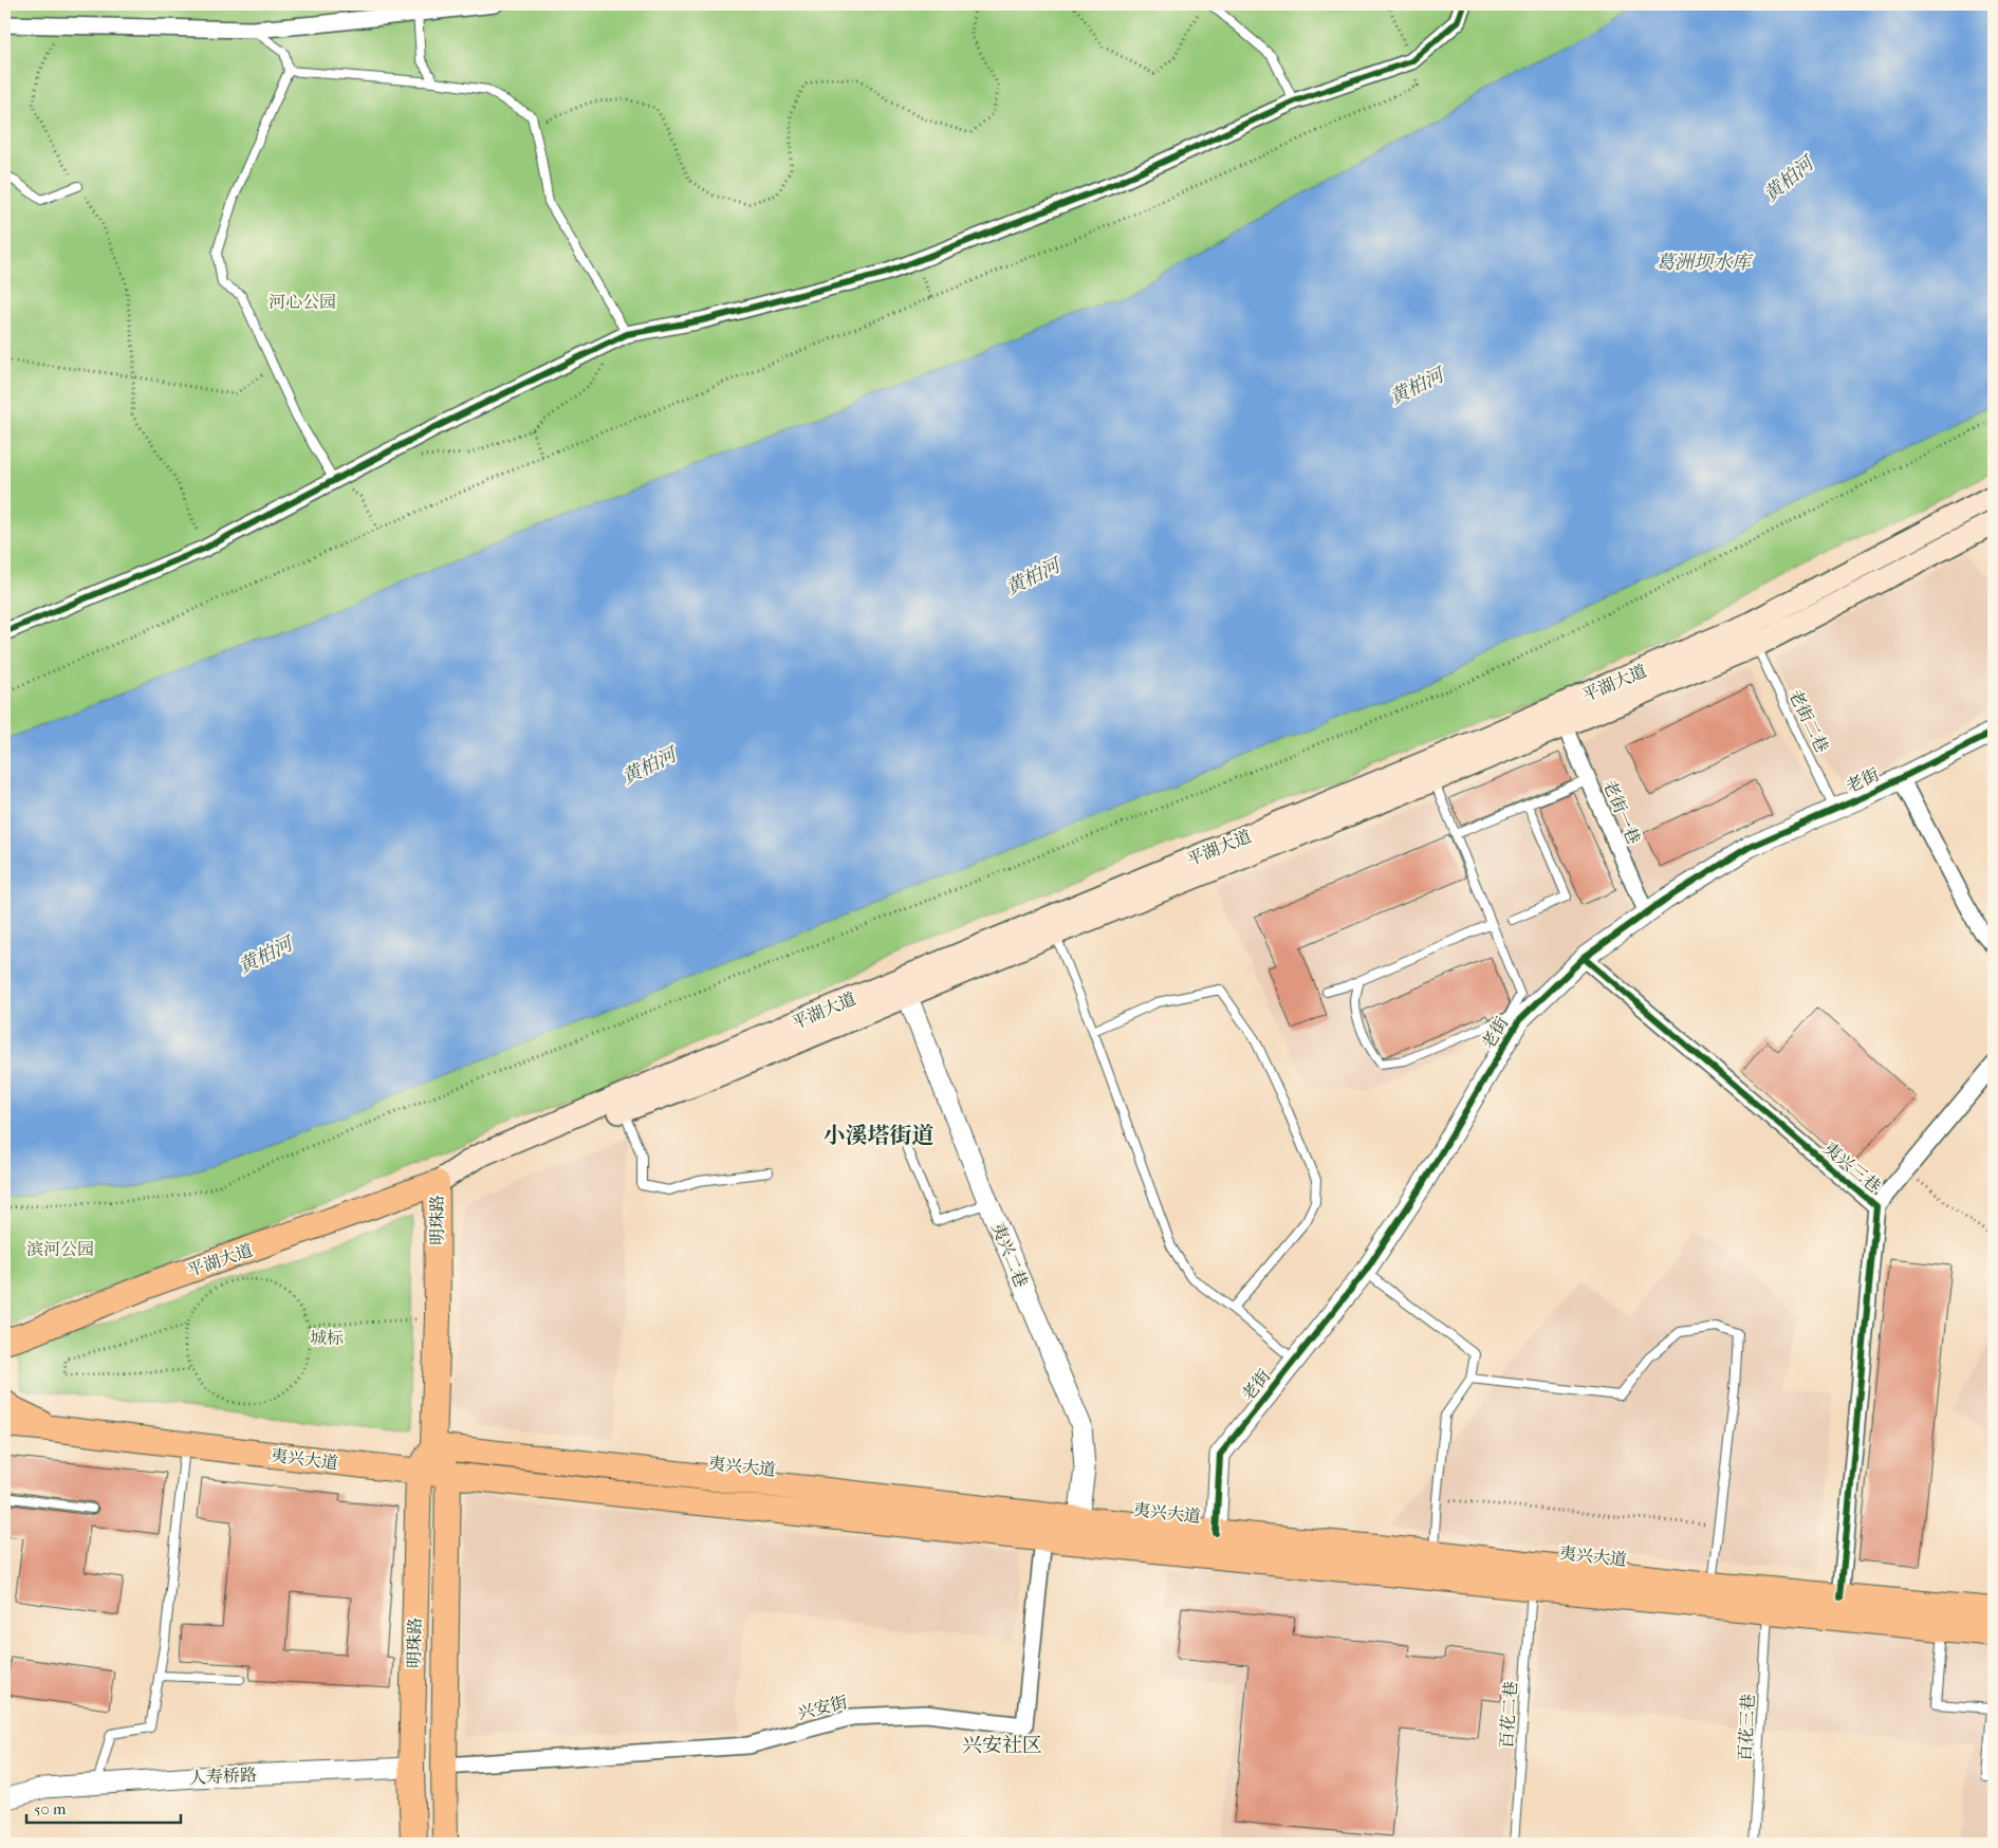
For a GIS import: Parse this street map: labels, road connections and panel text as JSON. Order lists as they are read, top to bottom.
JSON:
{
  "streets": {
    "main road": ["平湖大道", "明珠路", "夷兴大道"],
    "street": [
      "老街",
      "老街一巷",
      "夷兴三巷",
      "夷兴二巷",
      "兴安街",
      "人寿桥路"
    ],
    "lane": ["老街二巷", "百花二巷", "百花三巷"]
  },
  "crossings": [
    ["平湖大道", "老街二巷"],
    ["平湖大道", "老街一巷"],
    ["平湖大道", "明珠路"],
    ["平湖大道", "夷兴二巷"],
    ["老街二巷", "老街"],
    ["老街", "老街一巷"],
    ["老街", "夷兴三巷"],
    ["老街", "夷兴大道"],
    ["夷兴三巷", "夷兴大道"],
    ["明珠路", "夷兴大道"],
    ["明珠路", "兴安街"],
    ["明珠路", "人寿桥路"],
    ["夷兴二巷", "夷兴大道"],
    ["夷兴大道", "兴安街"],
    ["夷兴大道", "百花二巷"],
    ["夷兴大道", "百花三巷"]
  ],
  "districts": ["小溪塔街道", "兴安社区"],
  "water": ["黄柏河", "葛洲坝水库"],
  "parks": ["河心公园", "滨河公园", "城标"],
  "scale_bar": "50 m"
}
